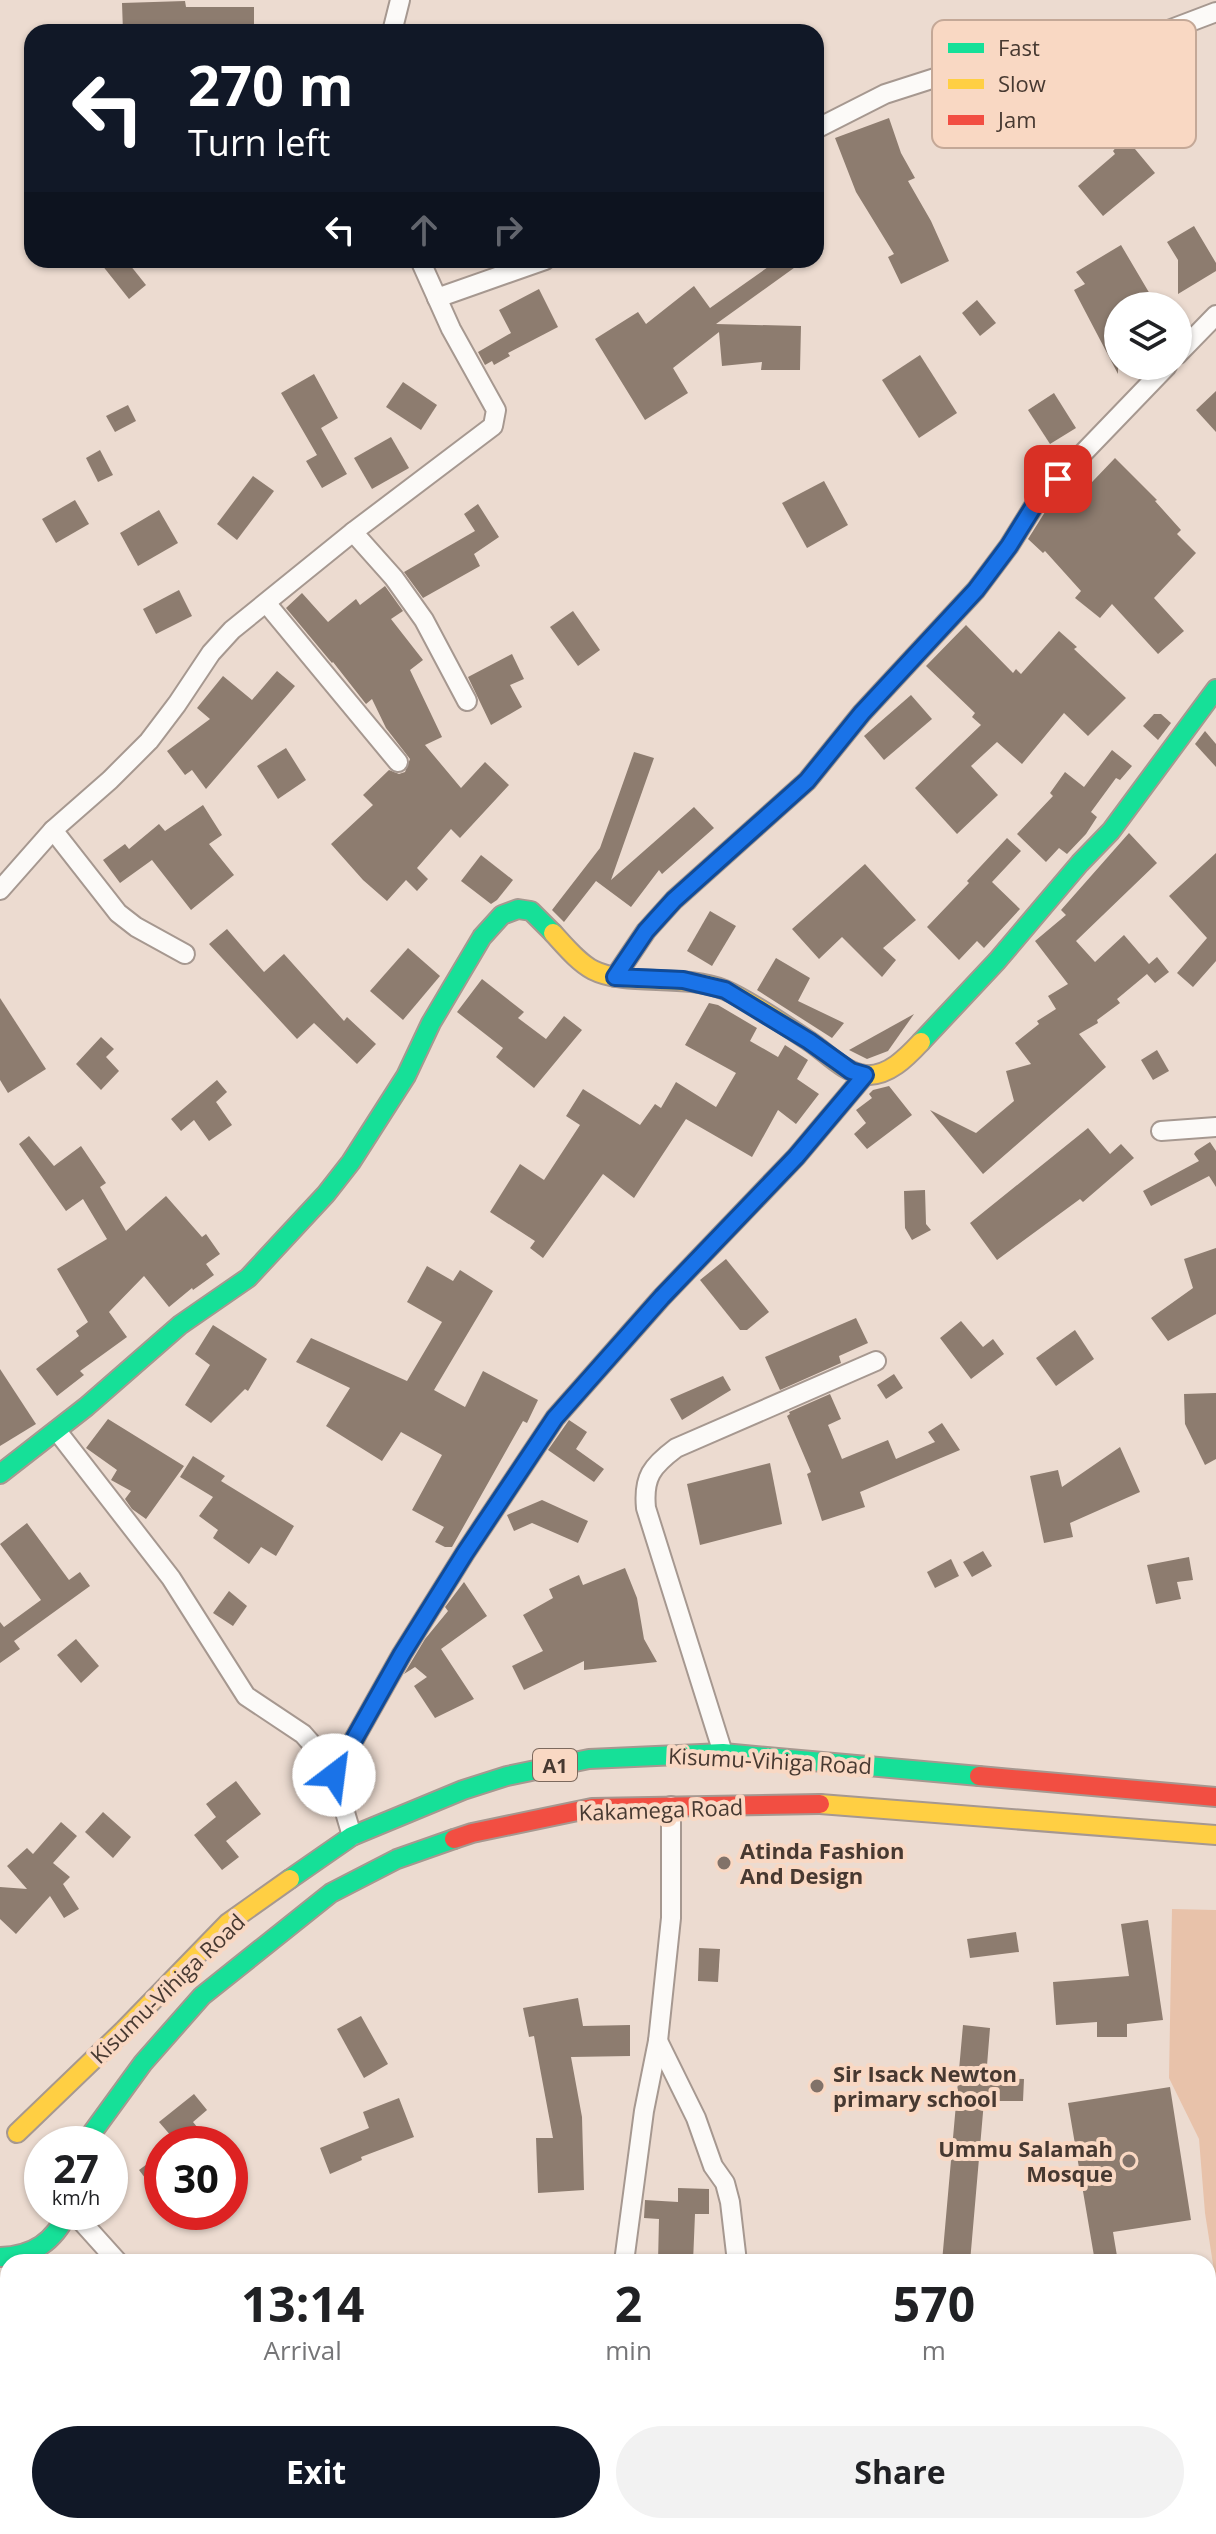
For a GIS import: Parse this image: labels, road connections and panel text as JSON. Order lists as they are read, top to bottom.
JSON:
{
  "streets": {
    "main road": ["Kisumu-Vihiga Road", "A1", "Kakamega Road"]
  },
  "places": ["Atinda Fashion And Design", "Sir Isack Newton primary school", "Ummu Salamah Mosque"],
  "legend": ["Fast", "Slow", "Jam"],
  "page": {
    "turn": ["270 m", "Turn left"],
    "speed": "27 km/h",
    "limit": "30",
    "eta": [
      "13:14",
      "Arrival",
      "2",
      "min",
      "570",
      "m"
    ],
    "buttons": ["Exit", "Share"]
  }
}
